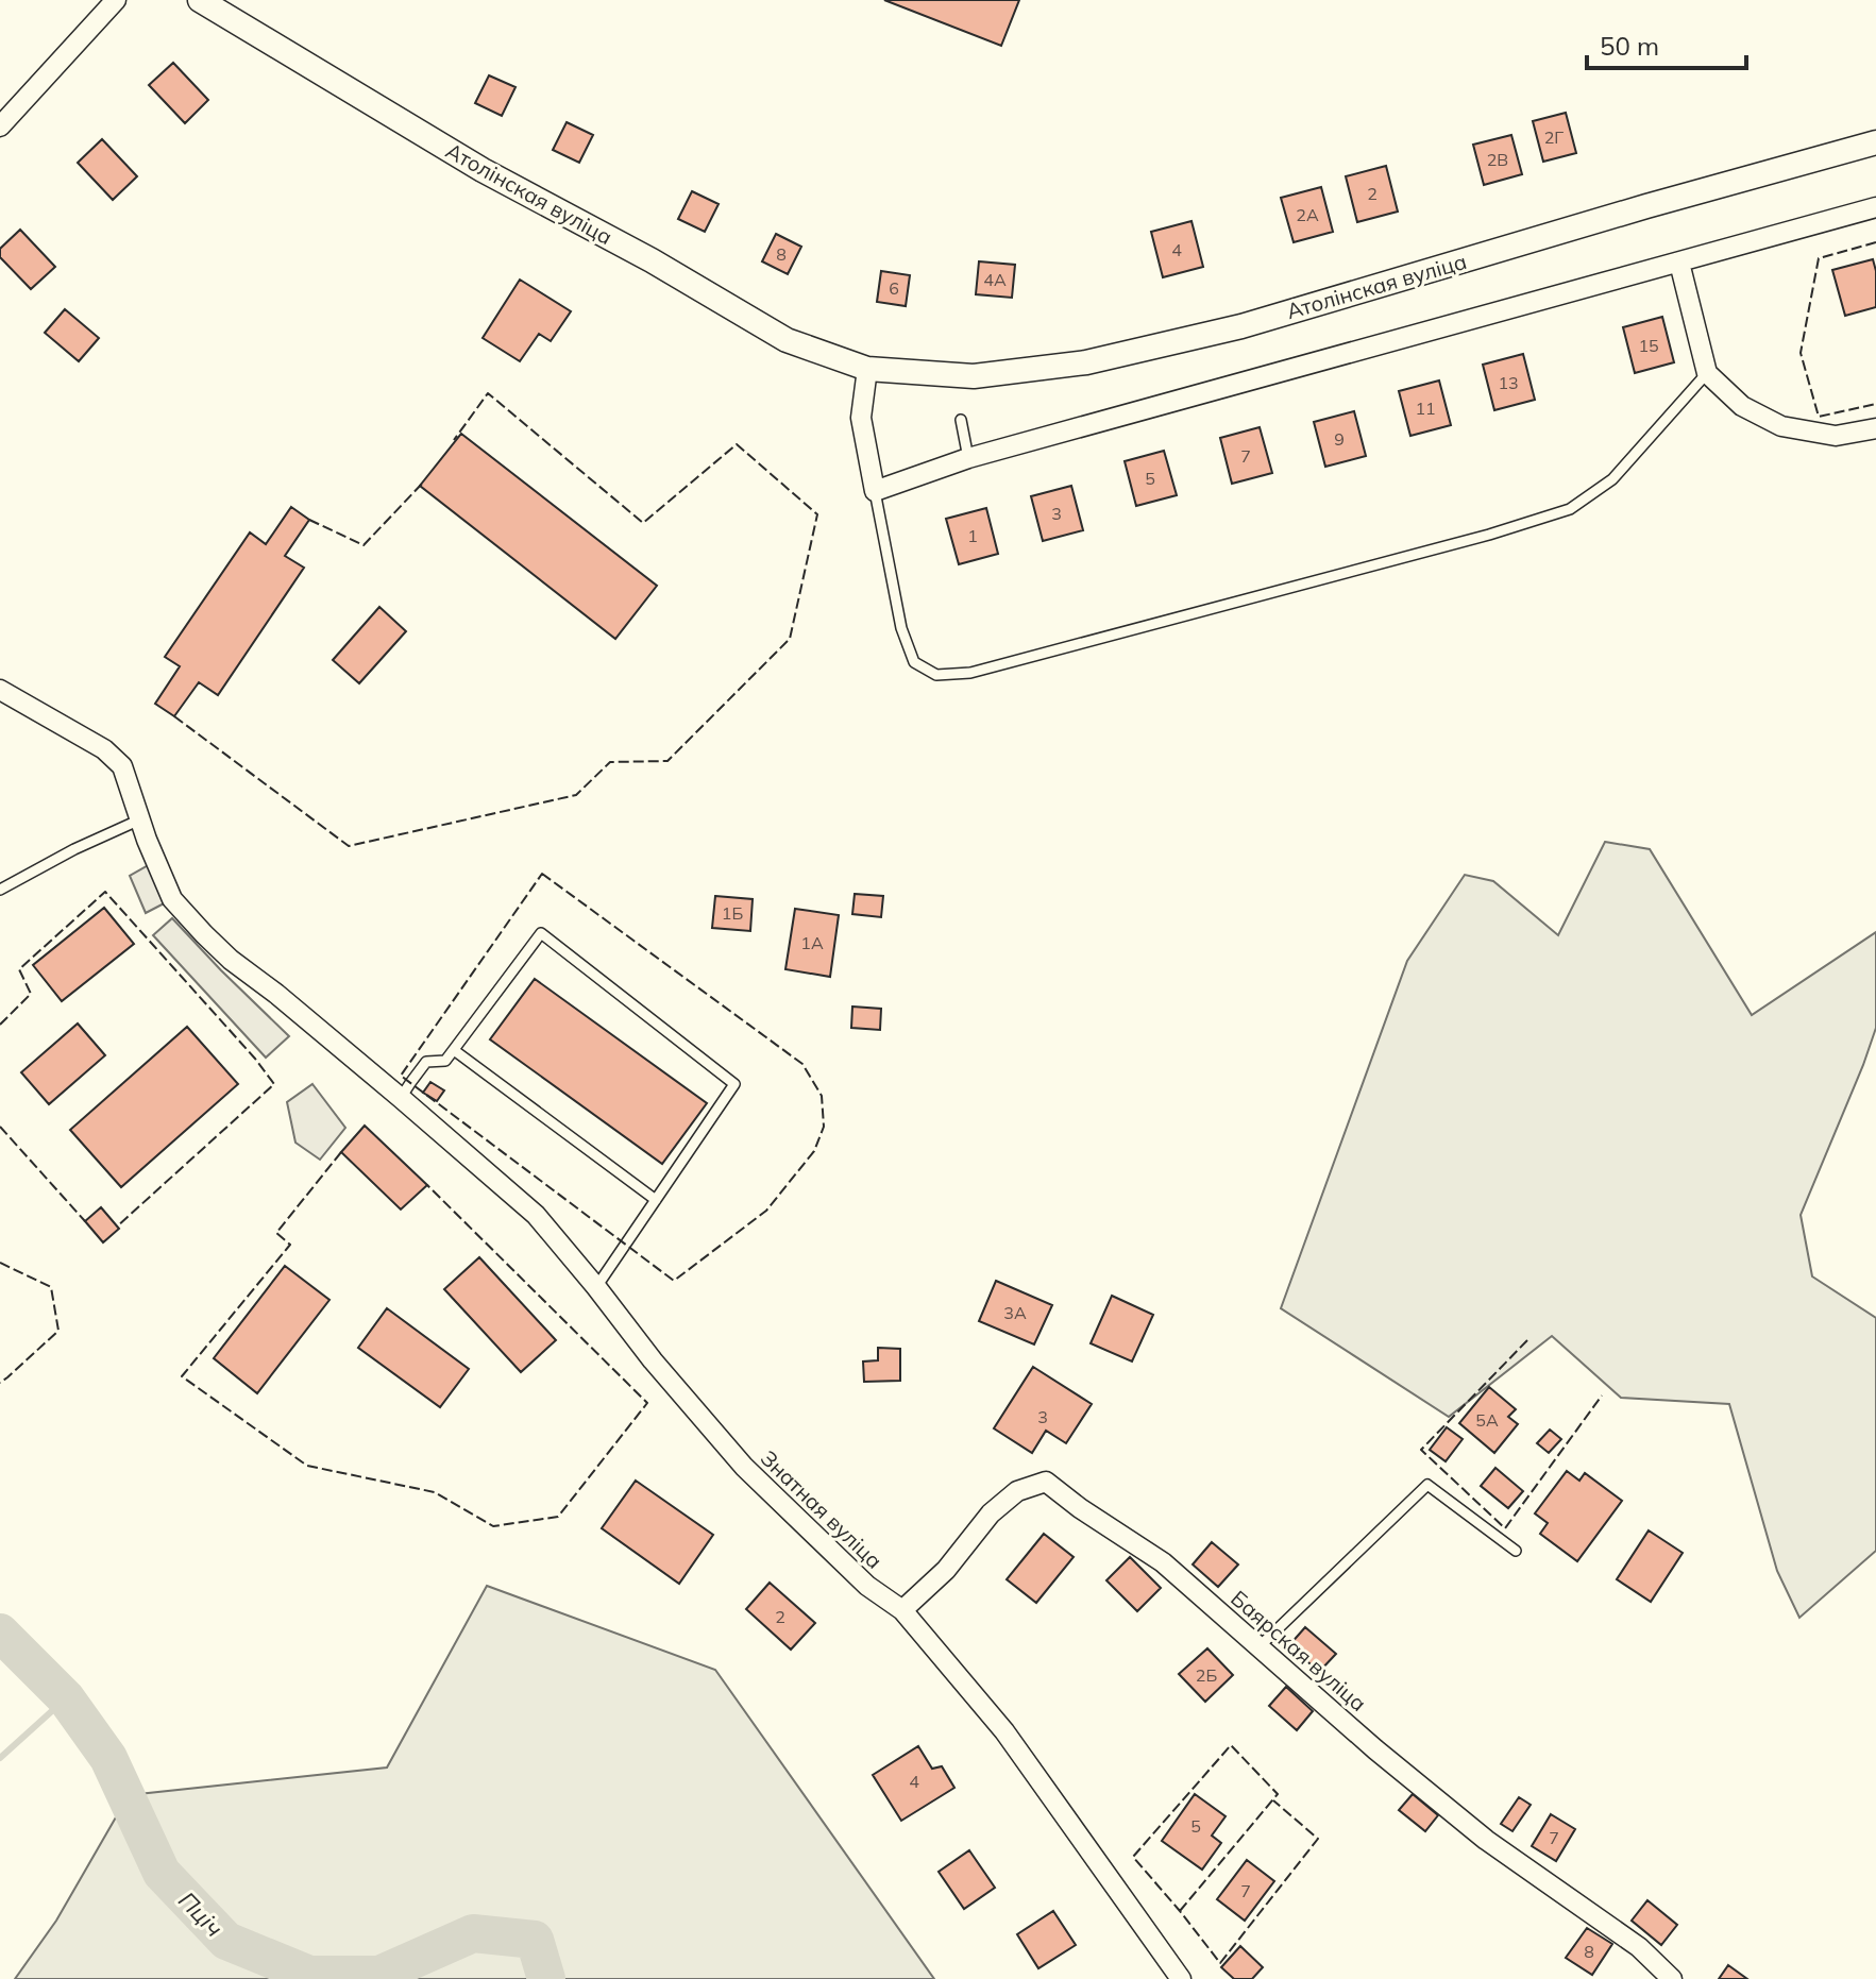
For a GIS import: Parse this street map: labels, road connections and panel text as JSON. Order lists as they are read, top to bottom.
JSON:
{
  "streets": {
    "street": ["Атолінская вуліца", "Знатная вуліца", "Баярская вуліца"]
  },
  "crossings": [
    ["Знатная вуліца", "Баярская вуліца"]
  ],
  "water": ["Пціч"],
  "house_numbers": [
    "2Г",
    "2В",
    "2",
    "2А",
    "4",
    "8",
    "4А",
    "6",
    "15",
    "13",
    "11",
    "9",
    "7",
    "5",
    "3",
    "1",
    "1Б",
    "1А",
    "3А",
    "3",
    "5А",
    "2",
    "2Б",
    "4",
    "5",
    "7",
    "7",
    "8"
  ],
  "scale_bar": "50 m"
}
